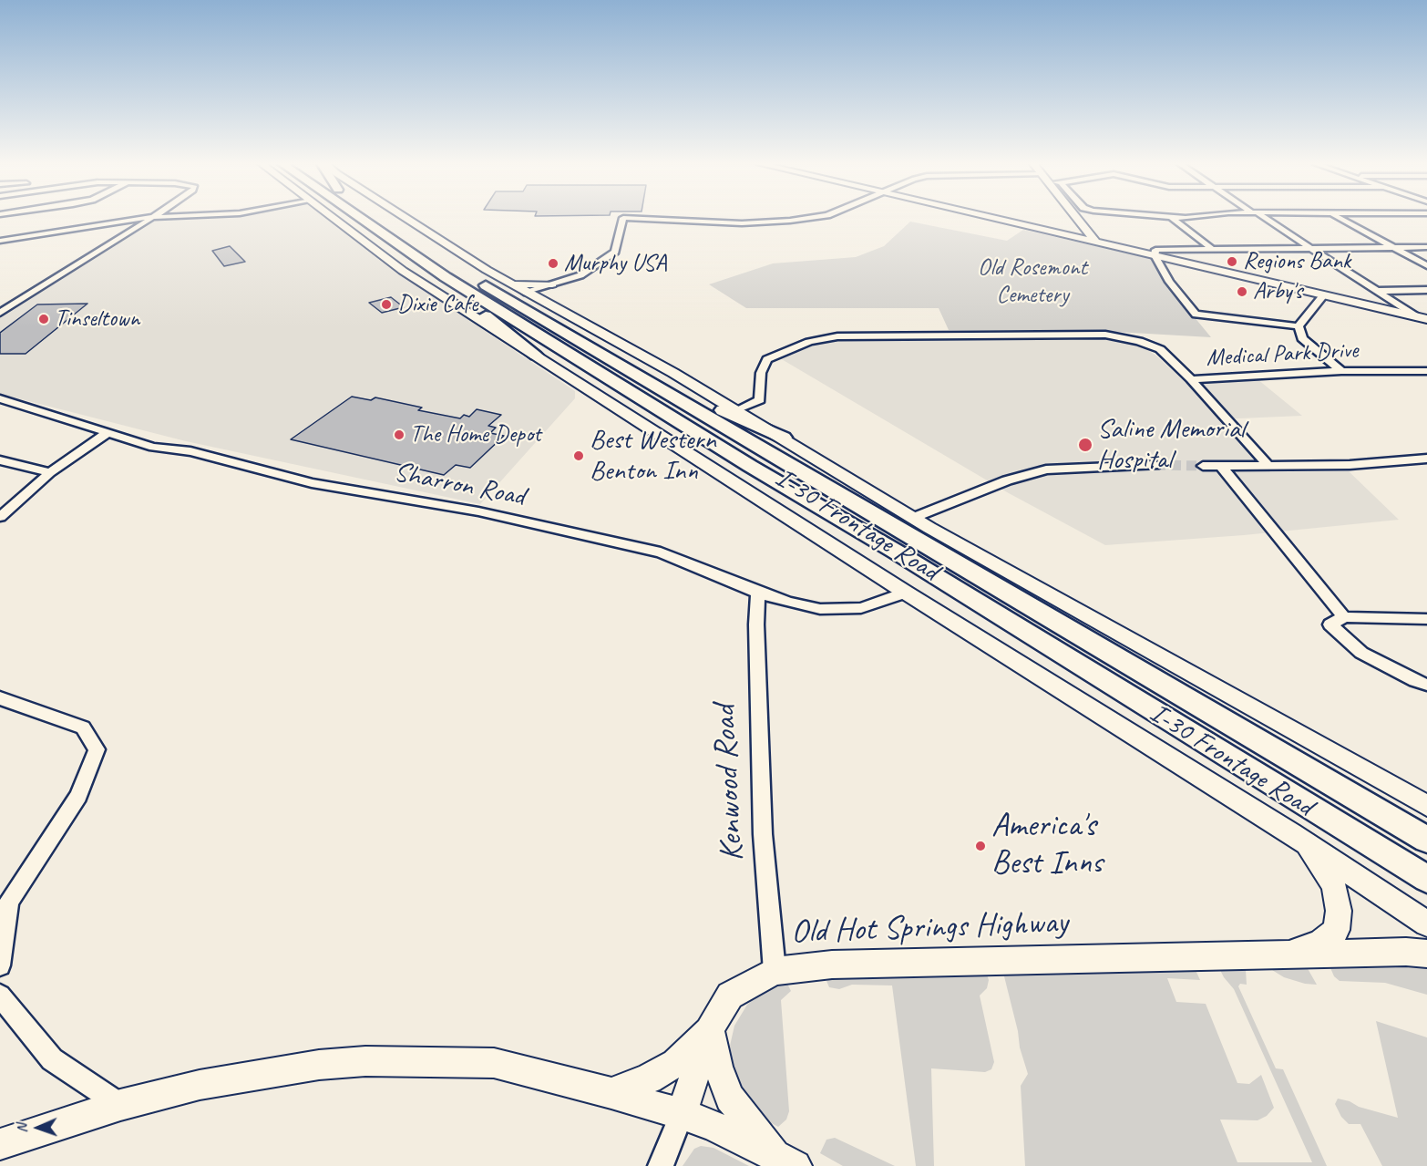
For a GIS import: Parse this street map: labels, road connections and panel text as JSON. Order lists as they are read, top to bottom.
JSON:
{
  "streets": {
    "main road": ["I-30 Frontage Road", "Old Hot Springs Highway"],
    "street": ["Medical Park Drive", "Sharron Road", "Kenwood Road"]
  },
  "crossings": [
    ["Medical Park Drive", "I-30 Frontage Road"],
    ["Sharron Road", "I-30 Frontage Road"],
    ["Sharron Road", "Kenwood Road"],
    ["I-30 Frontage Road", "Old Hot Springs Highway"],
    ["Kenwood Road", "Old Hot Springs Highway"]
  ],
  "parks": ["Old Rosemont Cemetery"],
  "places": [
    "Regions Bank",
    "Murphy USA",
    "Arby's",
    "Dixie Cafe",
    "Tinseltown",
    "The Home Depot",
    "Saline Memorial Hospital",
    "Best Western Benton Inn",
    "America's Best Inns"
  ],
  "north": "left"
}
